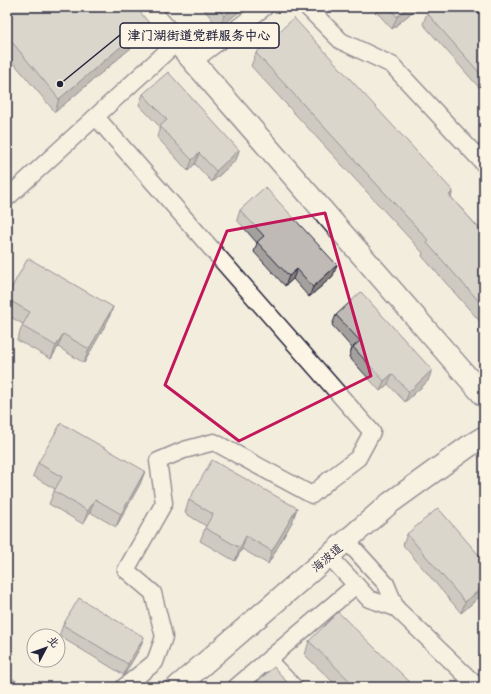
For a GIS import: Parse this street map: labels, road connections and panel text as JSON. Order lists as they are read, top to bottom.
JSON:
{
  "streets": {
    "street": ["海波道"]
  },
  "places": ["津门湖街道党群服务中心"],
  "north": "top right"
}
